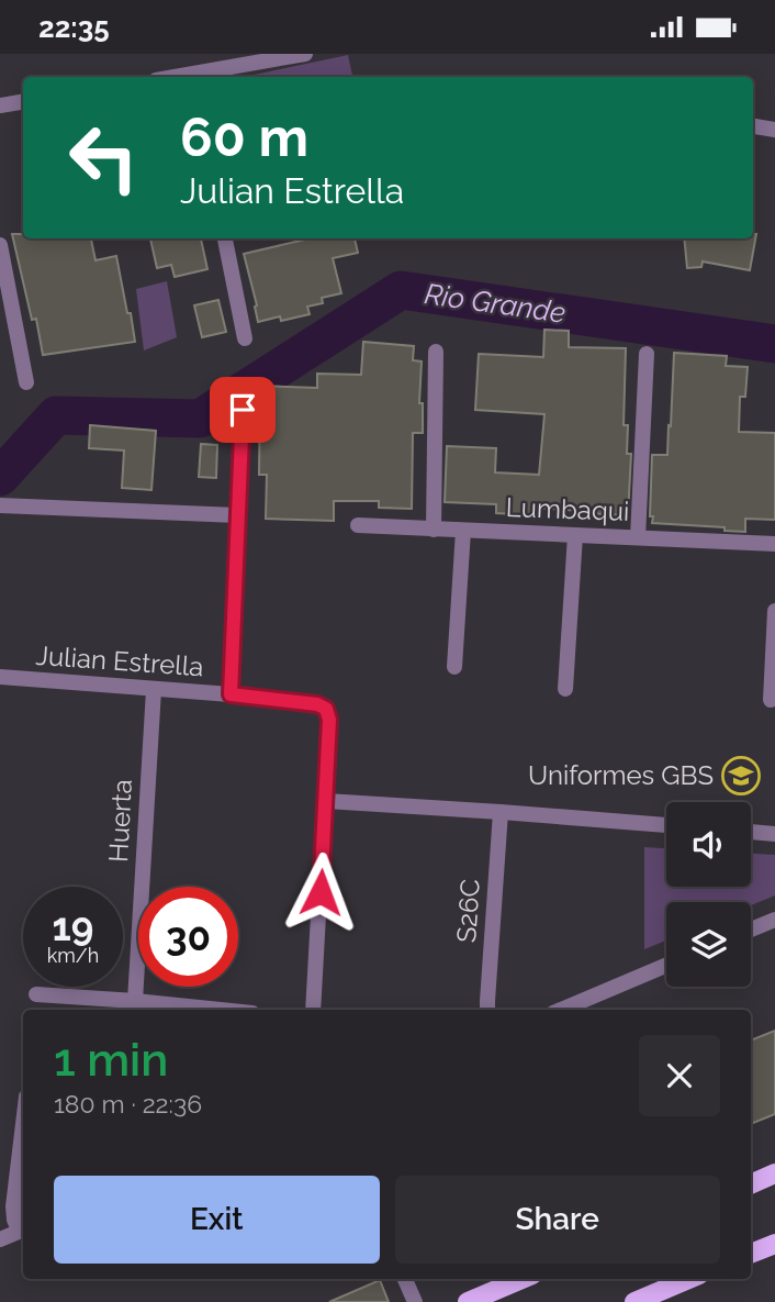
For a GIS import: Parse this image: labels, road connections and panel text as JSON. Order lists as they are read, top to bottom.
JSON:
{
  "streets": {
    "street": [
      "Lumbaqui",
      "Julian Estrella",
      "Huerta",
      "S26C"
    ]
  },
  "crossings": [
    ["Julian Estrella", "Huerta"]
  ],
  "water": ["Rio Grande"],
  "places": {
    "school or university": ["Uniformes GBS"]
  },
  "page": {
    "status": "22:35",
    "turn": ["60 m", "Julian Estrella"],
    "speed": "19 km/h",
    "limit": "30",
    "heading": ["1 min", "180 m · 22:36"],
    "buttons": ["Exit", "Share"]
  }
}
